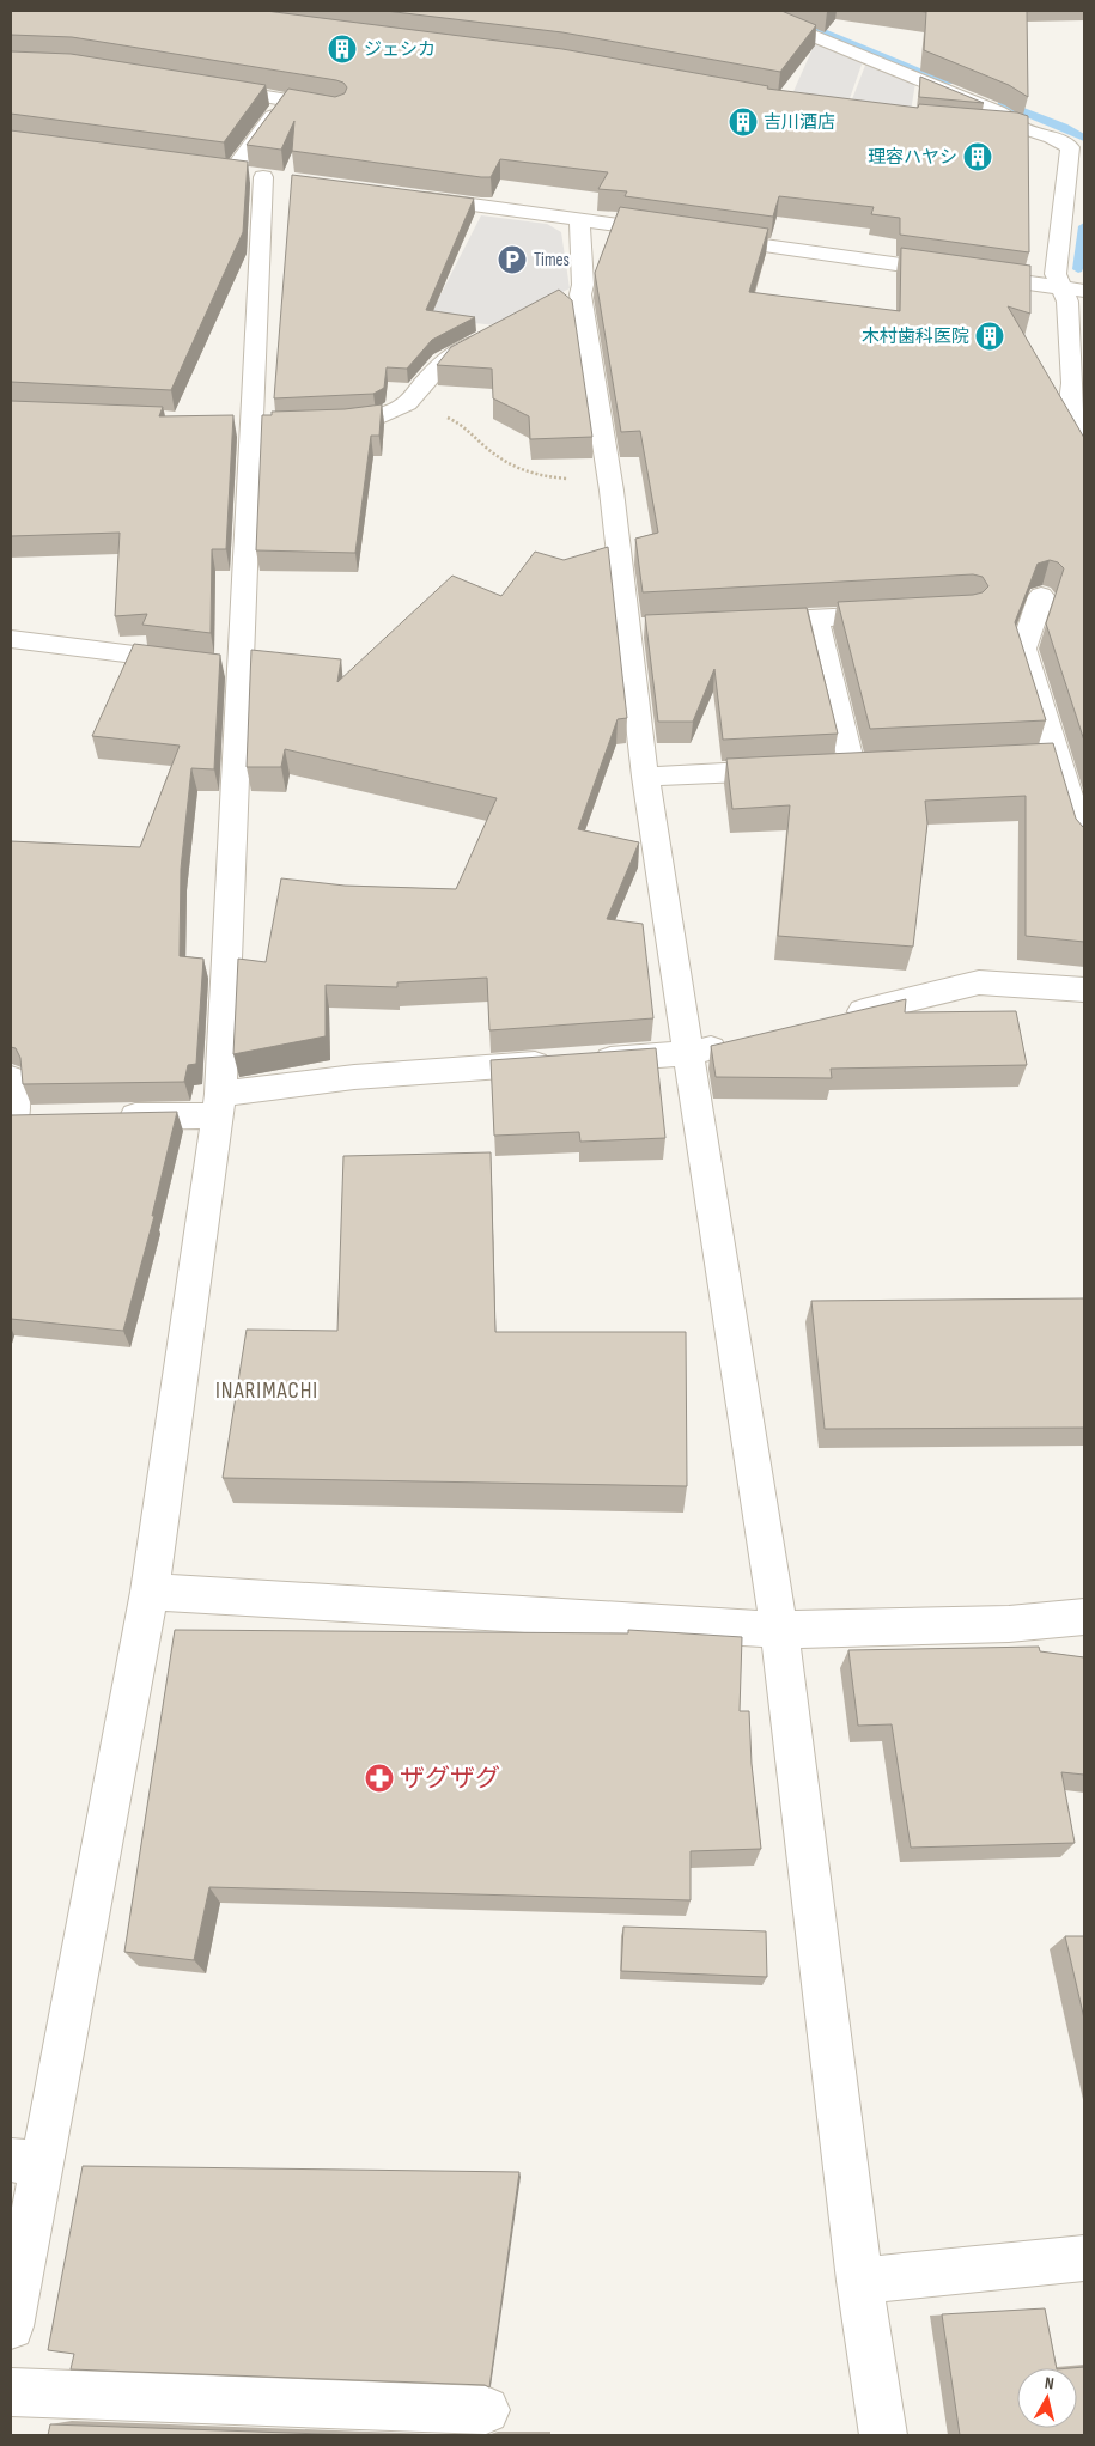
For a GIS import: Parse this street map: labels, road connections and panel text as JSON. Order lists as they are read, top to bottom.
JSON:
{
  "districts": ["INARIMACHI"],
  "places": {
    "building": [
      "ジェシカ",
      "吉川酒店",
      "理容ハヤシ",
      "木村歯科医院"
    ],
    "parking": ["Times"],
    "pharmacy": ["ザグザグ"]
  },
  "north": "top"
}
